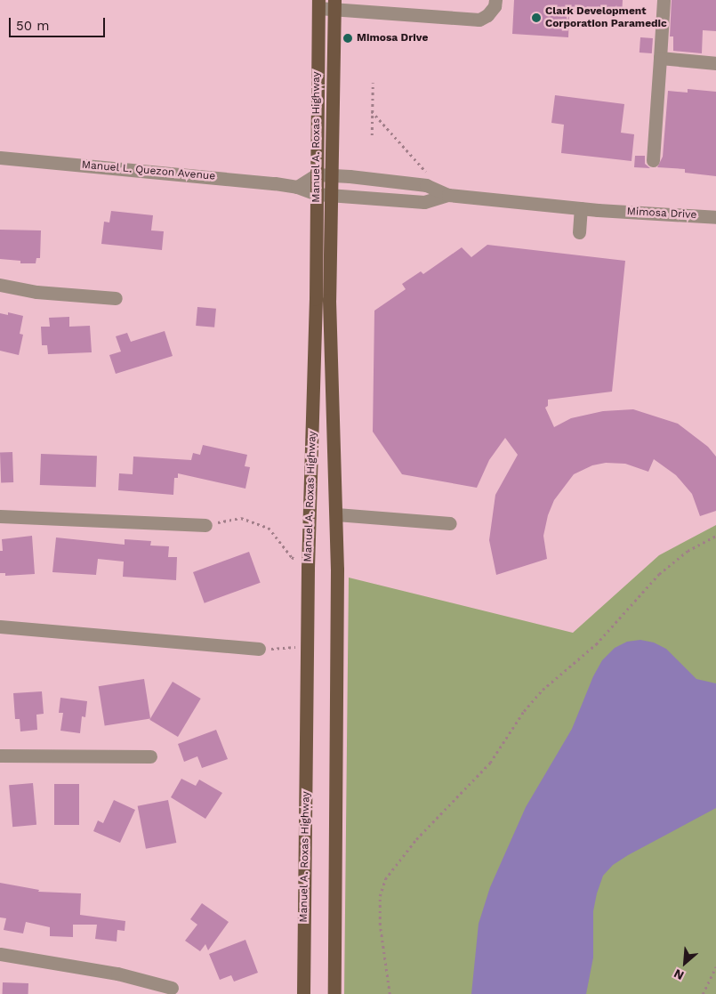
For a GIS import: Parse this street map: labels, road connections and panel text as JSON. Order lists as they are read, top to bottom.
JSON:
{
  "streets": {
    "main road": ["Manuel A. Roxas Highway"],
    "street": ["Manuel L. Quezon Avenue", "Mimosa Drive"]
  },
  "crossings": [
    ["Manuel A. Roxas Highway", "Manuel L. Quezon Avenue"],
    ["Manuel A. Roxas Highway", "Mimosa Drive"],
    ["Manuel L. Quezon Avenue", "Mimosa Drive"]
  ],
  "places": ["Clark Development Corporation Paramedic", "Mimosa Drive"],
  "scale_bar": "50 m",
  "north": "bottom left"
}
